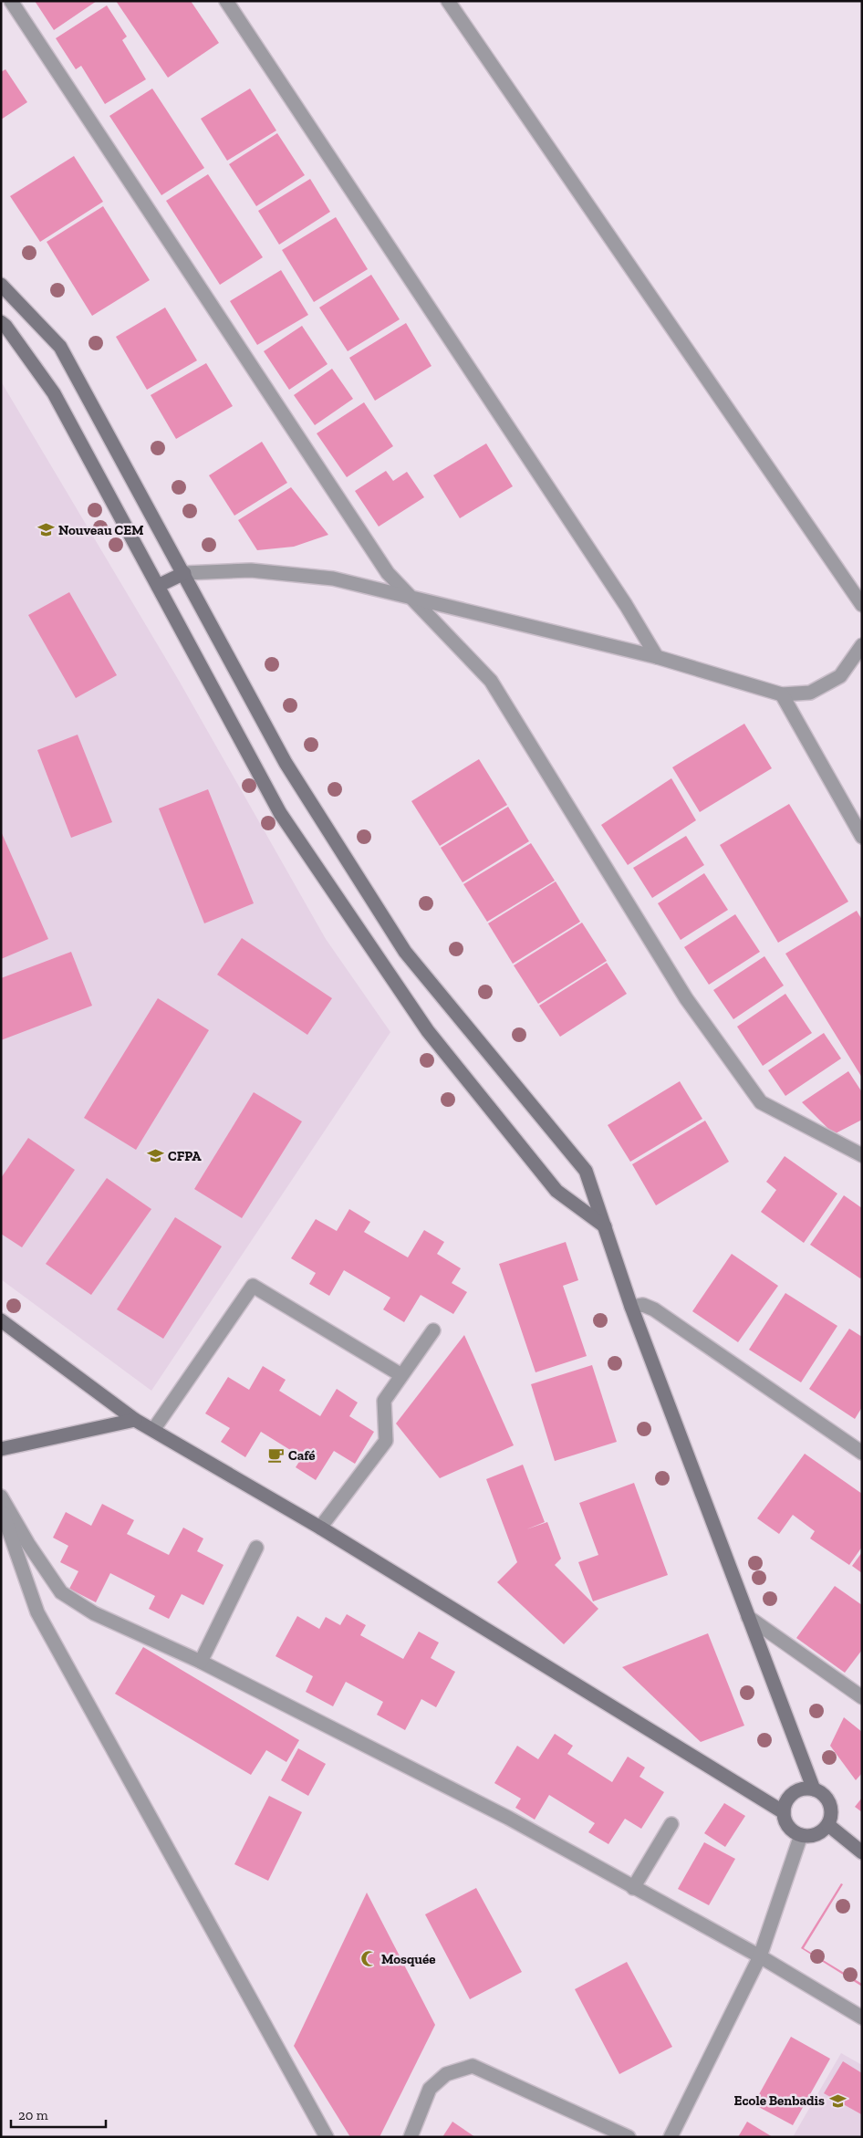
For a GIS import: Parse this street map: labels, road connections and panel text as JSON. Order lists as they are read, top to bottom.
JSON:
{
  "places": {
    "school or university": ["Nouveau CEM", "CFPA", "Ecole Benbadis"],
    "cafe": ["Café"],
    "mosque": ["Mosquée"]
  },
  "scale_bar": "20 m"
}
